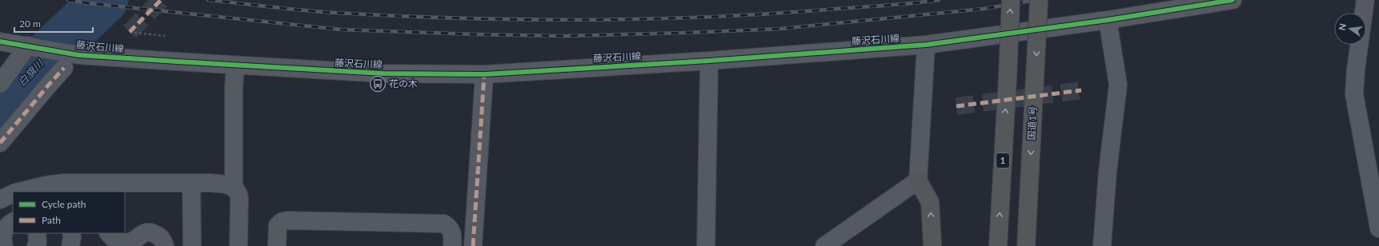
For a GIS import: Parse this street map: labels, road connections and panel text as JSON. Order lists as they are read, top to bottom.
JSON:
{
  "streets": {
    "highway": ["国道1号", "1"],
    "street": ["藤沢石川線"]
  },
  "water": ["白旗川"],
  "places": {
    "bus stop": ["花の木"]
  },
  "legend": ["Cycle path", "Path"],
  "scale_bar": "20 m",
  "north": "left"
}
